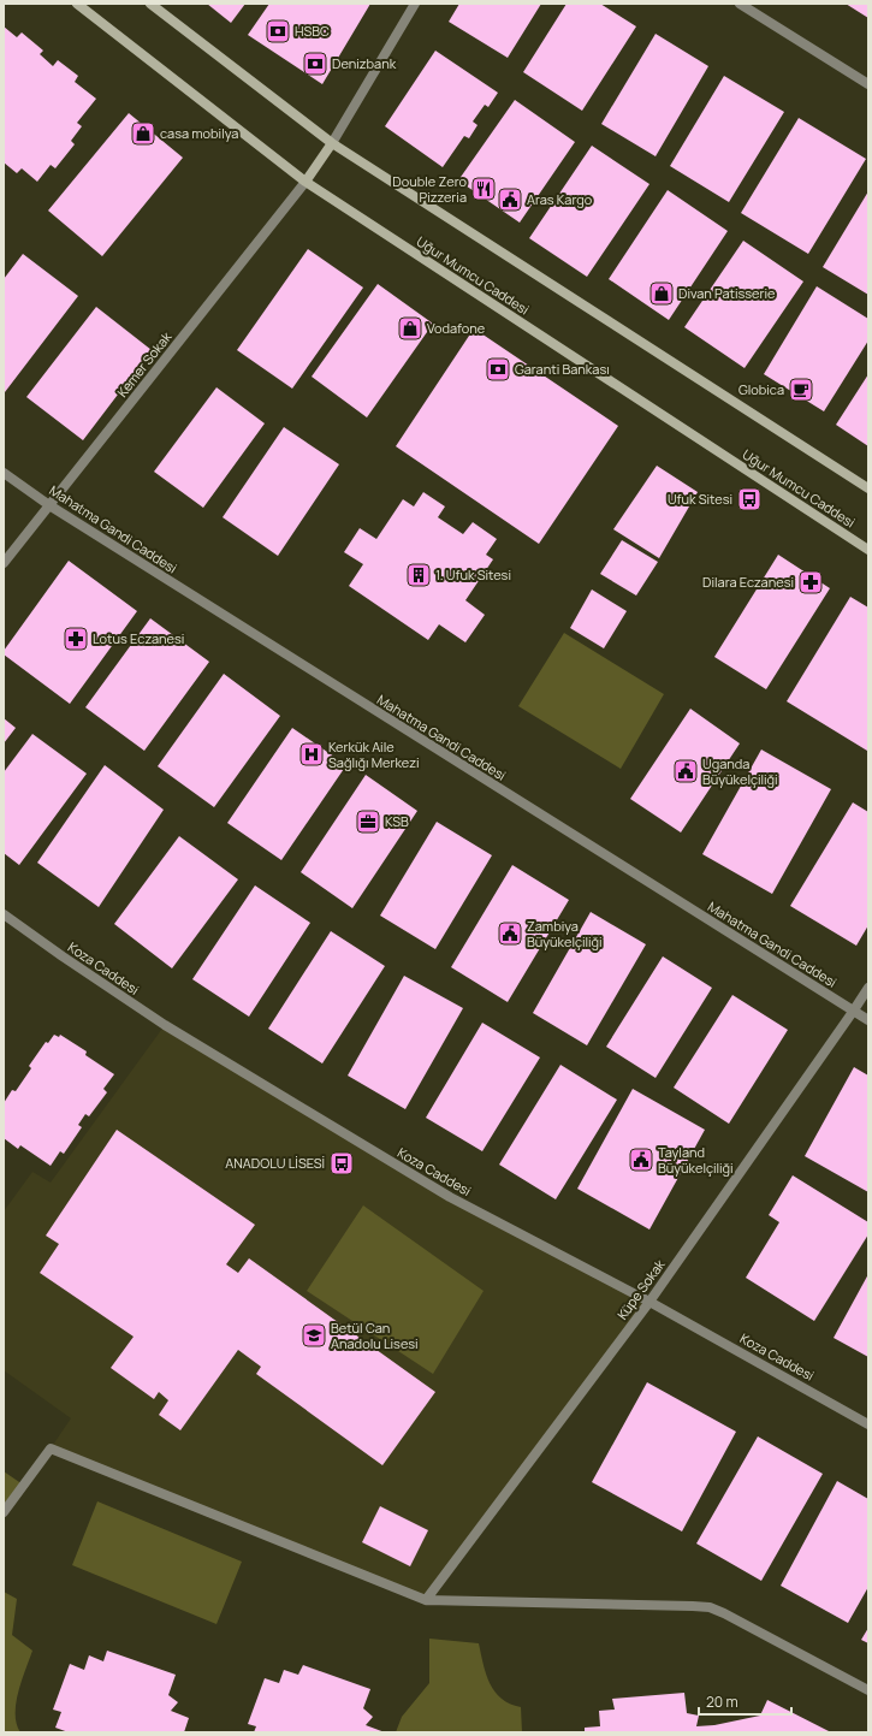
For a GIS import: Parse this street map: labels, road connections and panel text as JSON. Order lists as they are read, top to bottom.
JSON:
{
  "streets": {
    "main road": ["Uğur Mumcu Caddesi"],
    "street": [
      "Kemer Sokak",
      "Mahatma Gandi Caddesi",
      "Koza Caddesi",
      "Küpe Sokak"
    ]
  },
  "crossings": [
    ["Uğur Mumcu Caddesi", "Kemer Sokak"],
    ["Kemer Sokak", "Mahatma Gandi Caddesi"],
    ["Mahatma Gandi Caddesi", "Küpe Sokak"],
    ["Koza Caddesi", "Küpe Sokak"]
  ],
  "places": {
    "bank": ["HSBC", "Denizbank", "Garanti Bankası"],
    "shop": ["casa mobilya", "Divan Patisserie", "Vodafone"],
    "restaurant": ["Double Zero Pizzeria"],
    "public building": [
      "Aras Kargo",
      "Uganda Büyükelçiliği",
      "Zambiya Büyükelçiliği",
      "Tayland Büyükelçiliği"
    ],
    "cafe": ["Globica"],
    "bus stop": ["Ufuk Sitesi", "ANADOLU LİSESİ"],
    "building": ["1. Ufuk Sitesi"],
    "pharmacy": ["Dilara Eczanesi", "Lotus Eczanesi"],
    "hospital": ["Kerkük Aile Sağlığı Merkezi"],
    "office": ["KSB"],
    "school or university": ["Betül Can Anadolu Lisesi"]
  },
  "scale_bar": "20 m"
}
